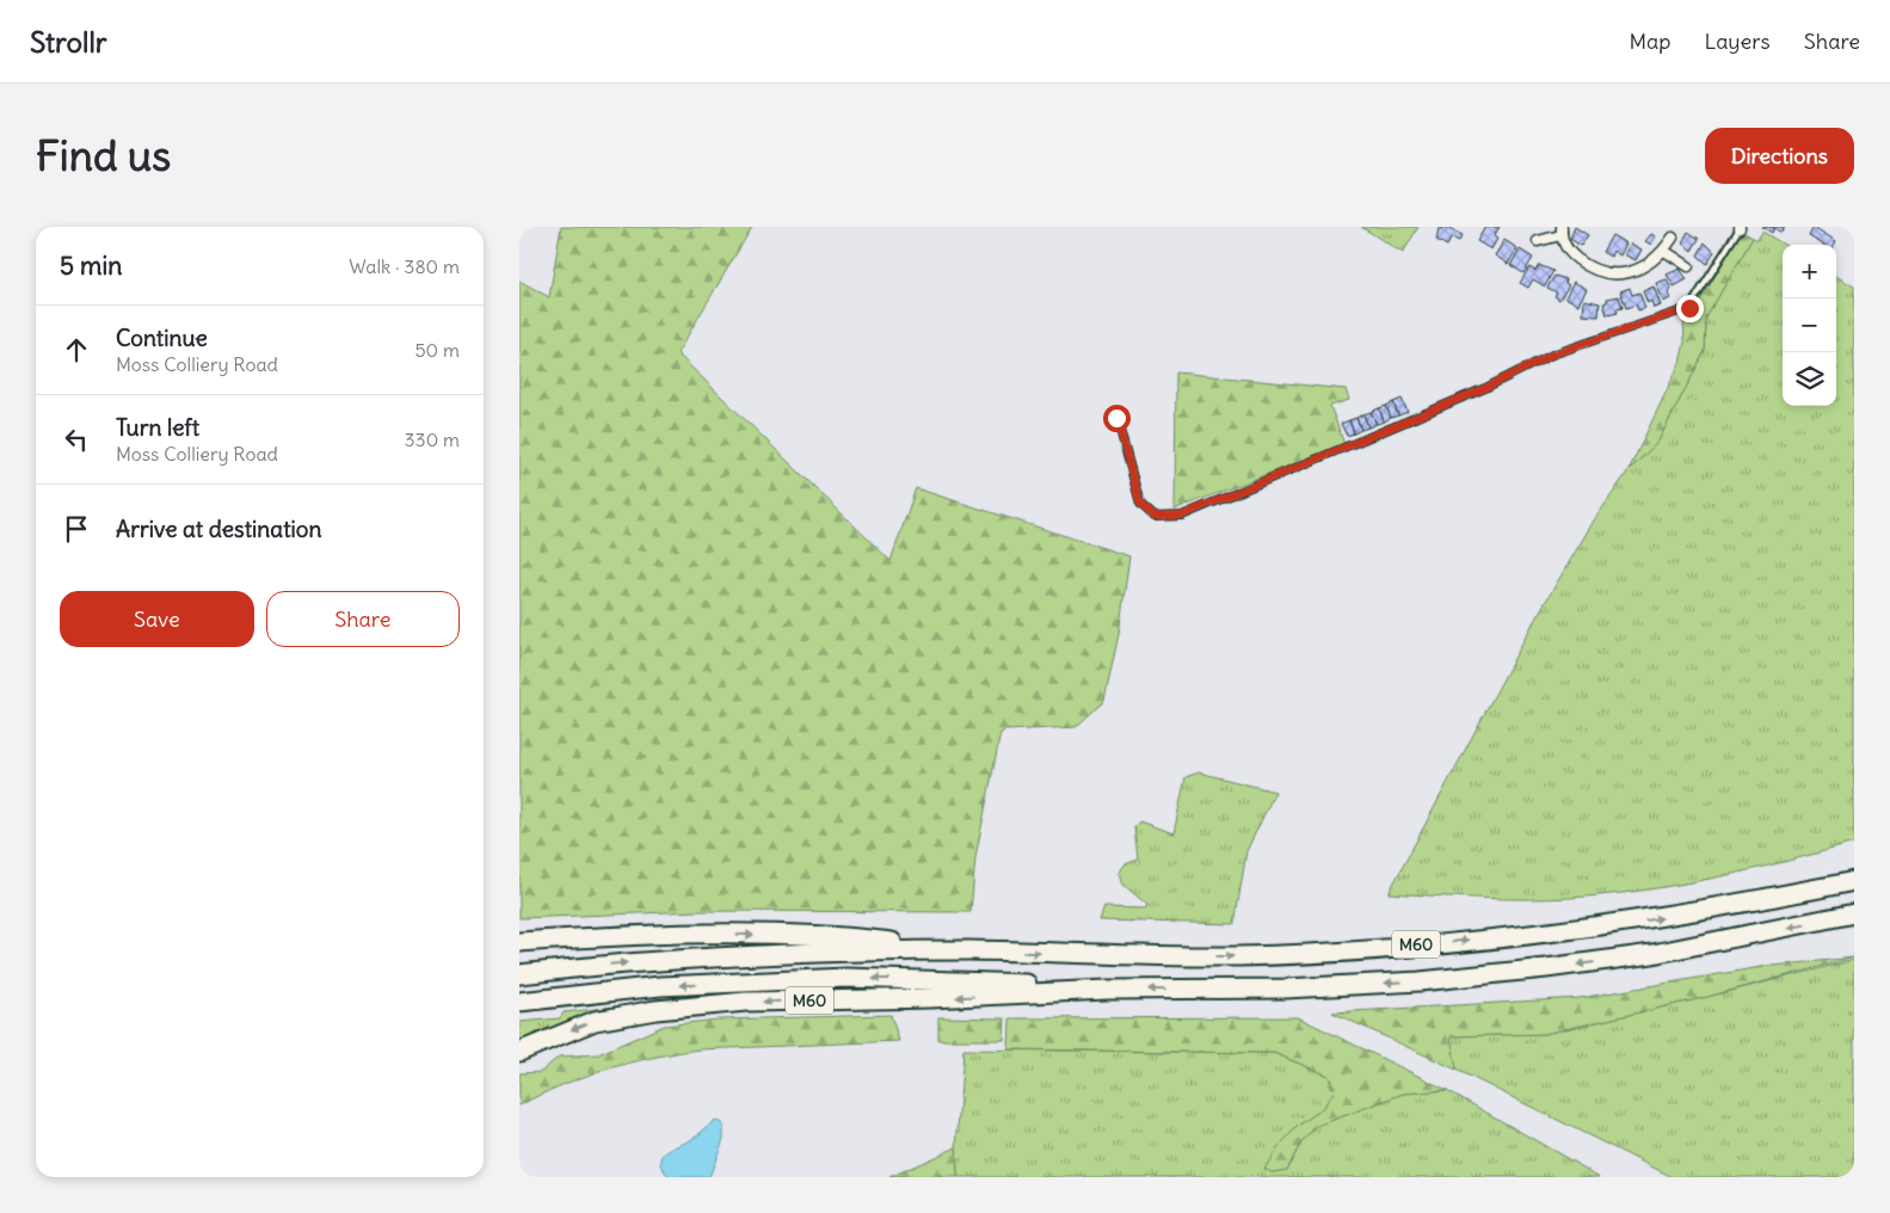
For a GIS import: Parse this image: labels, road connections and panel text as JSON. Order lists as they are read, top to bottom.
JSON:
{
  "streets": {
    "highway": ["M60"]
  },
  "page": {
    "header": "Strollr",
    "nav": ["Map", "Layers", "Share"],
    "buttons": [
      "Directions",
      ["Save", "Share"]
    ],
    "title": "Find us",
    "heading": ["5 min", "Walk · 380 m"],
    "map_buttons": ["+", "−"],
    "list": [
      ["Continue", "Moss Colliery Road", "50 m"],
      ["Turn left", "Moss Colliery Road", "330 m"],
      "Arrive at destination"
    ]
  }
}
